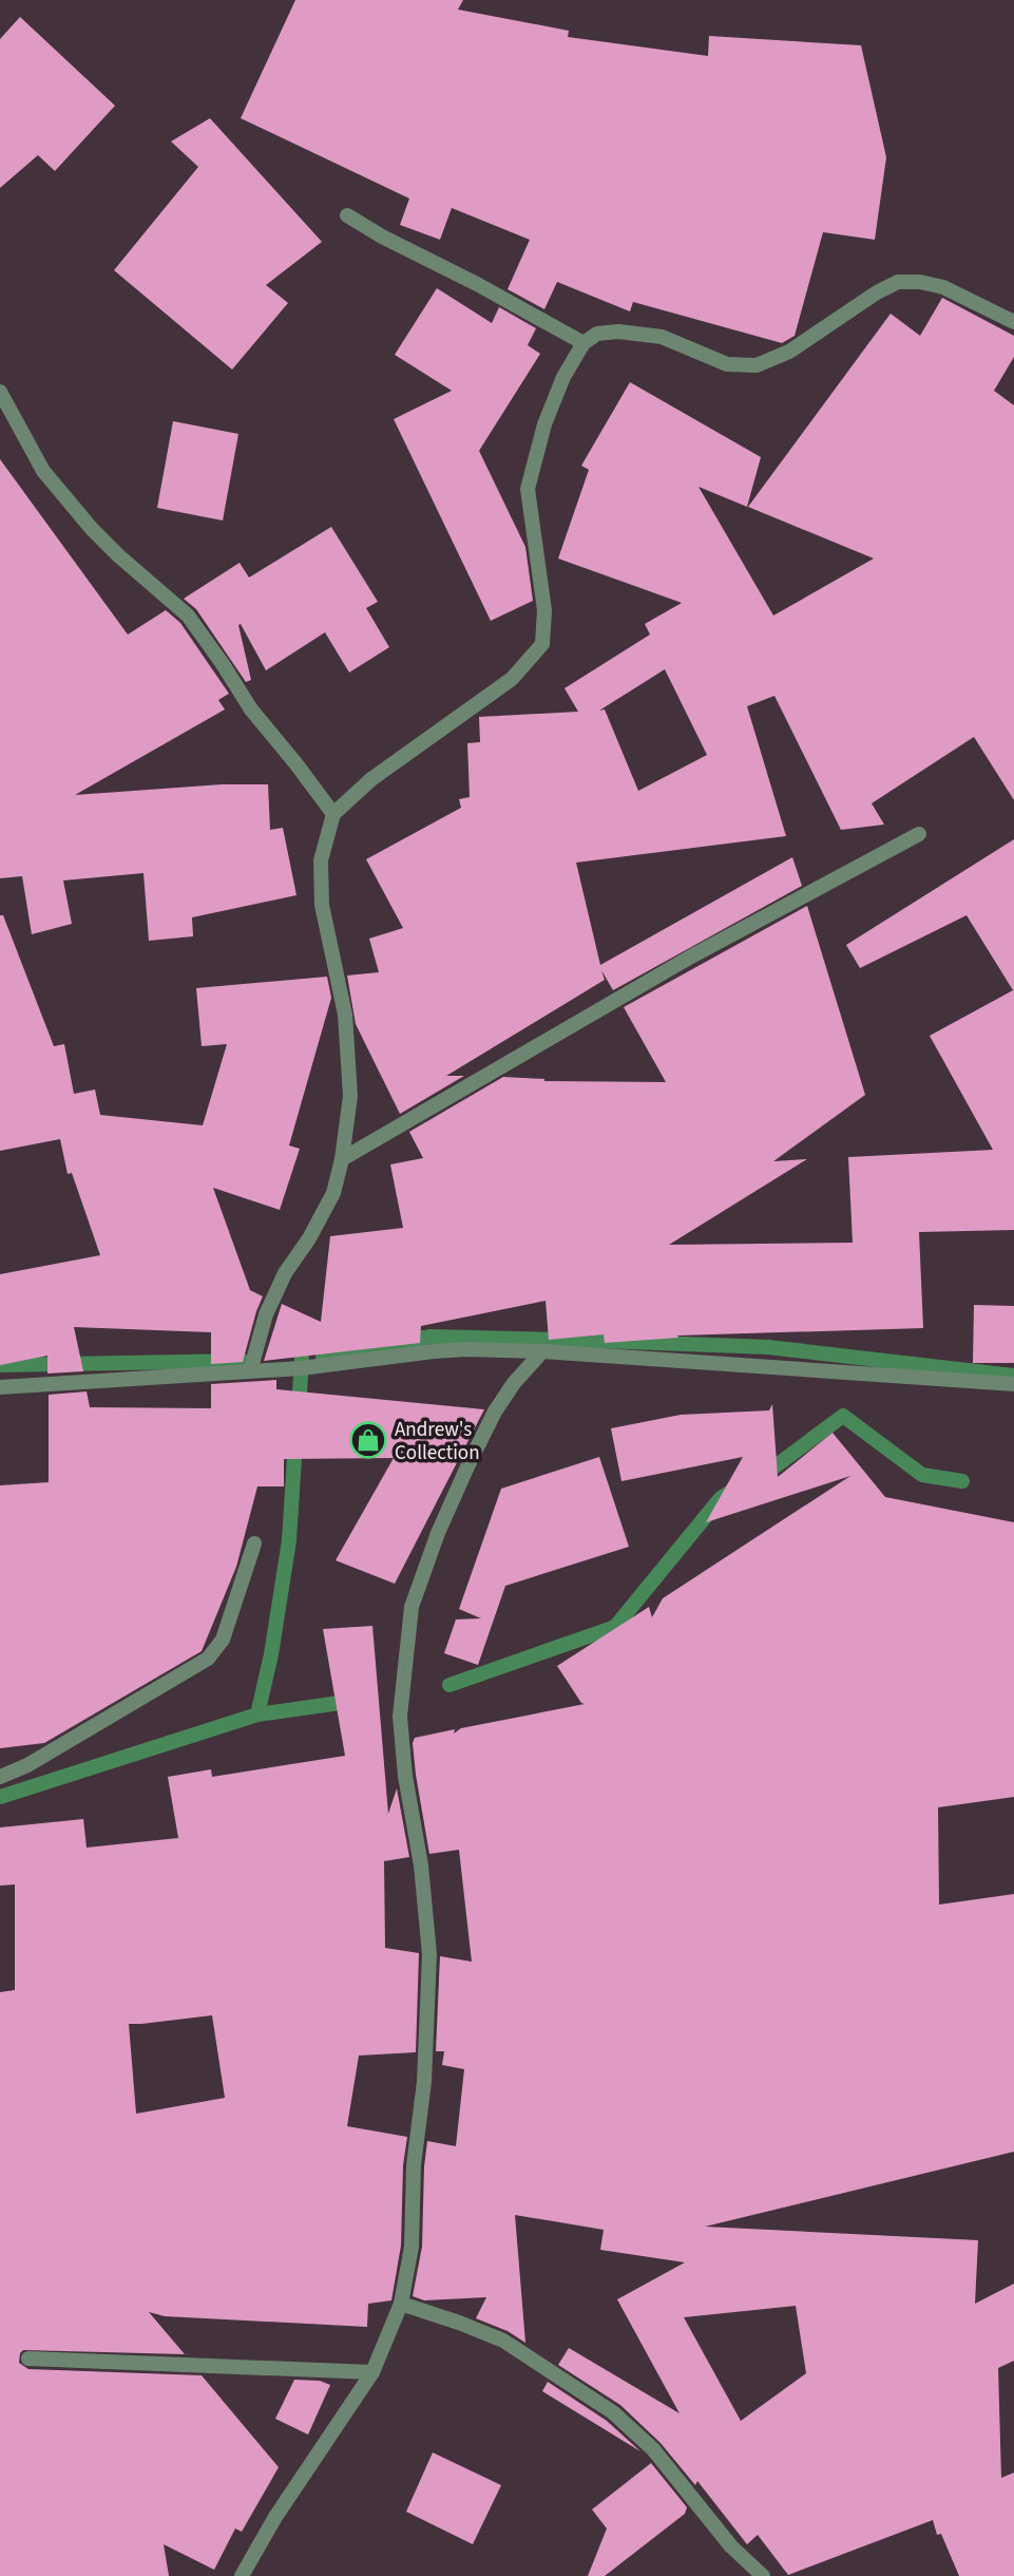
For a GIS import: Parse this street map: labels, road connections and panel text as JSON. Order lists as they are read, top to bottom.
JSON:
{
  "places": {
    "shop": ["Andrew's Collection"]
  }
}
